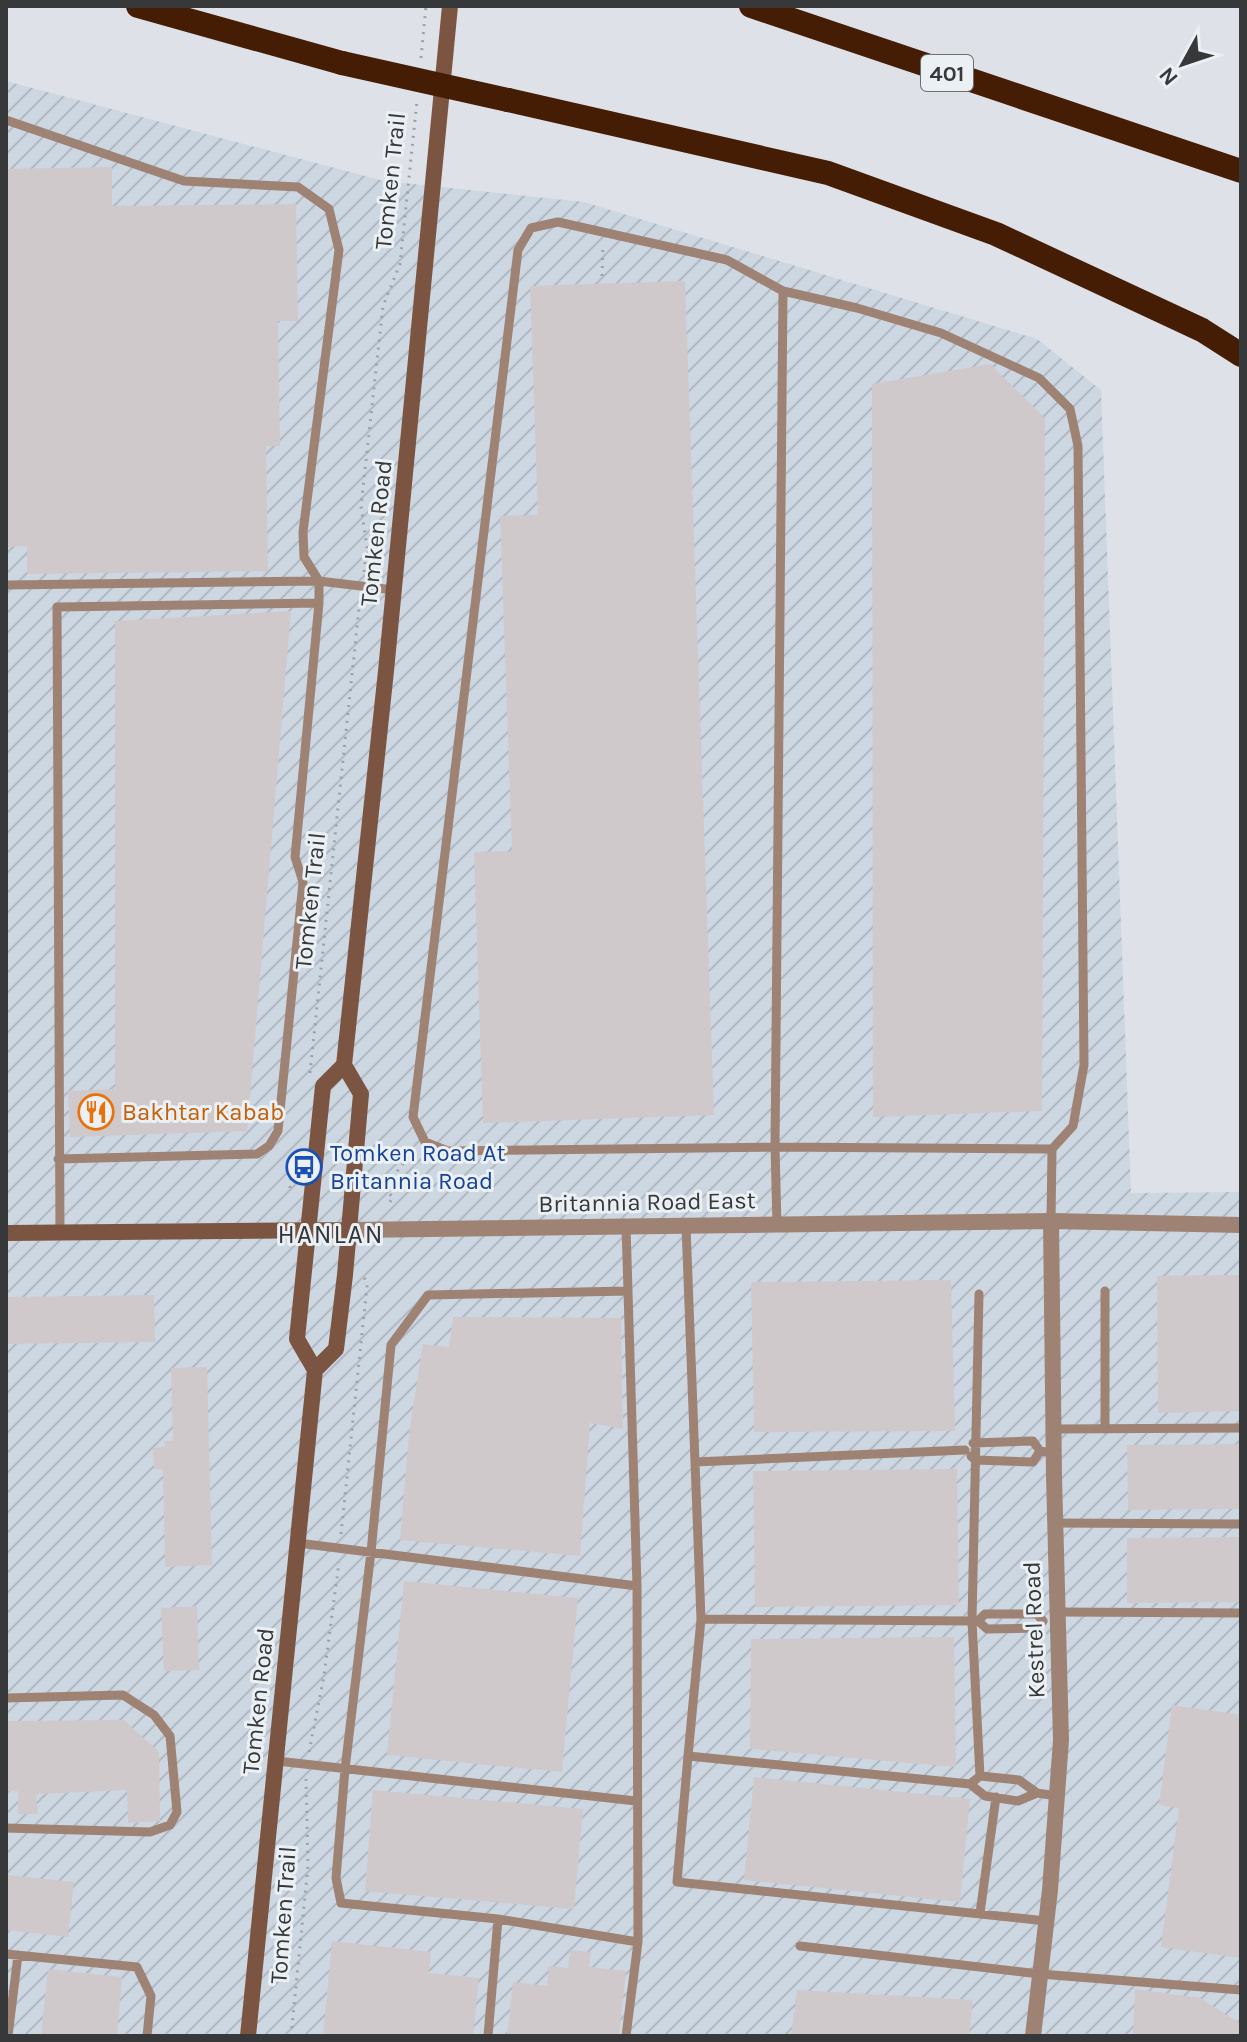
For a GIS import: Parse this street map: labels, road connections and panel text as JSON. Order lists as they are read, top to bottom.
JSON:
{
  "streets": {
    "highway": ["401"],
    "main road": ["Tomken Road", "Britannia Road East"],
    "street": ["Kestrel Road"],
    "path": ["Tomken Trail"]
  },
  "crossings": [
    ["Tomken Road", "Britannia Road East"],
    ["Britannia Road East", "Kestrel Road"]
  ],
  "districts": ["HANLAN"],
  "places": {
    "restaurant": ["Bakhtar Kabab"],
    "bus stop": ["Tomken Road At Britannia Road"]
  },
  "north": "bottom left"
}
